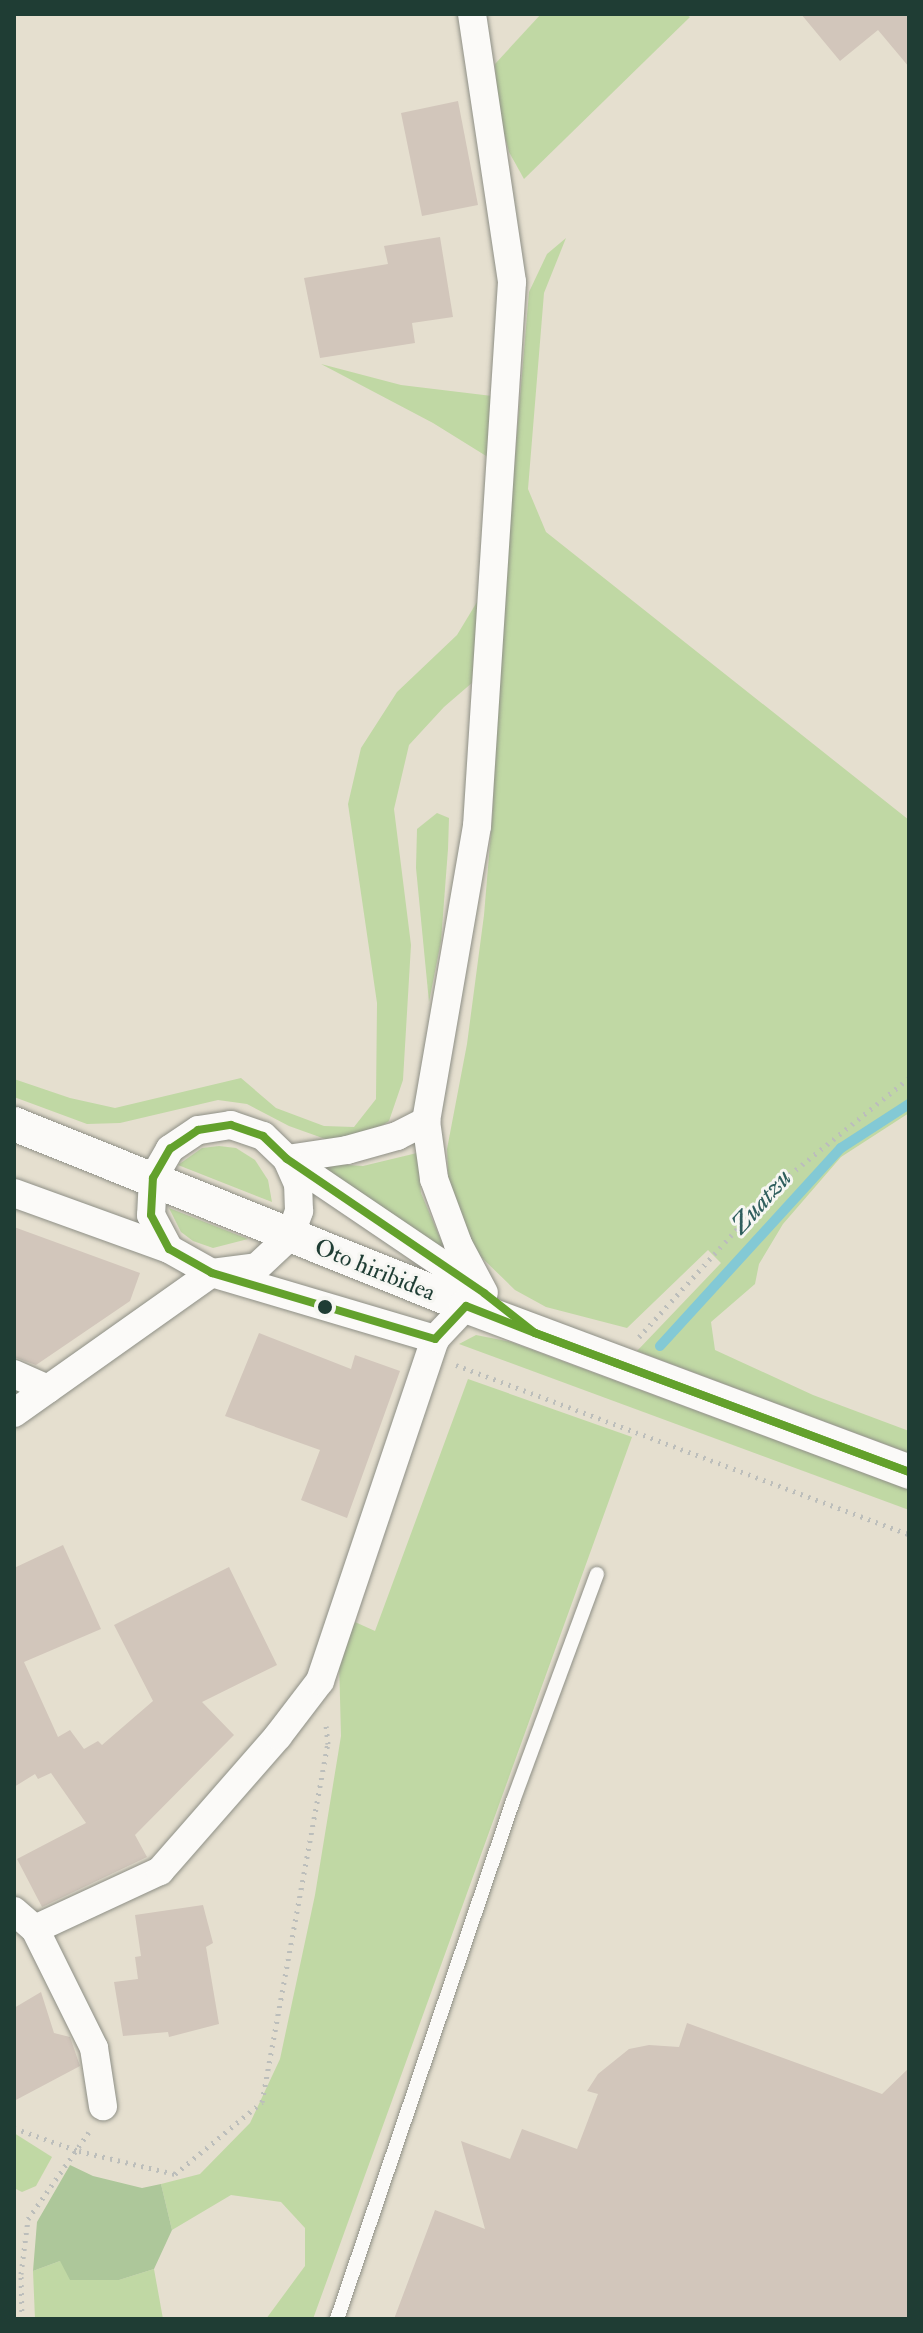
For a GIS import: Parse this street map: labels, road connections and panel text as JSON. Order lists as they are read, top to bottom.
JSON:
{
  "streets": {
    "street": ["Oto hiribidea"]
  },
  "water": ["Zuatzu"]
}
